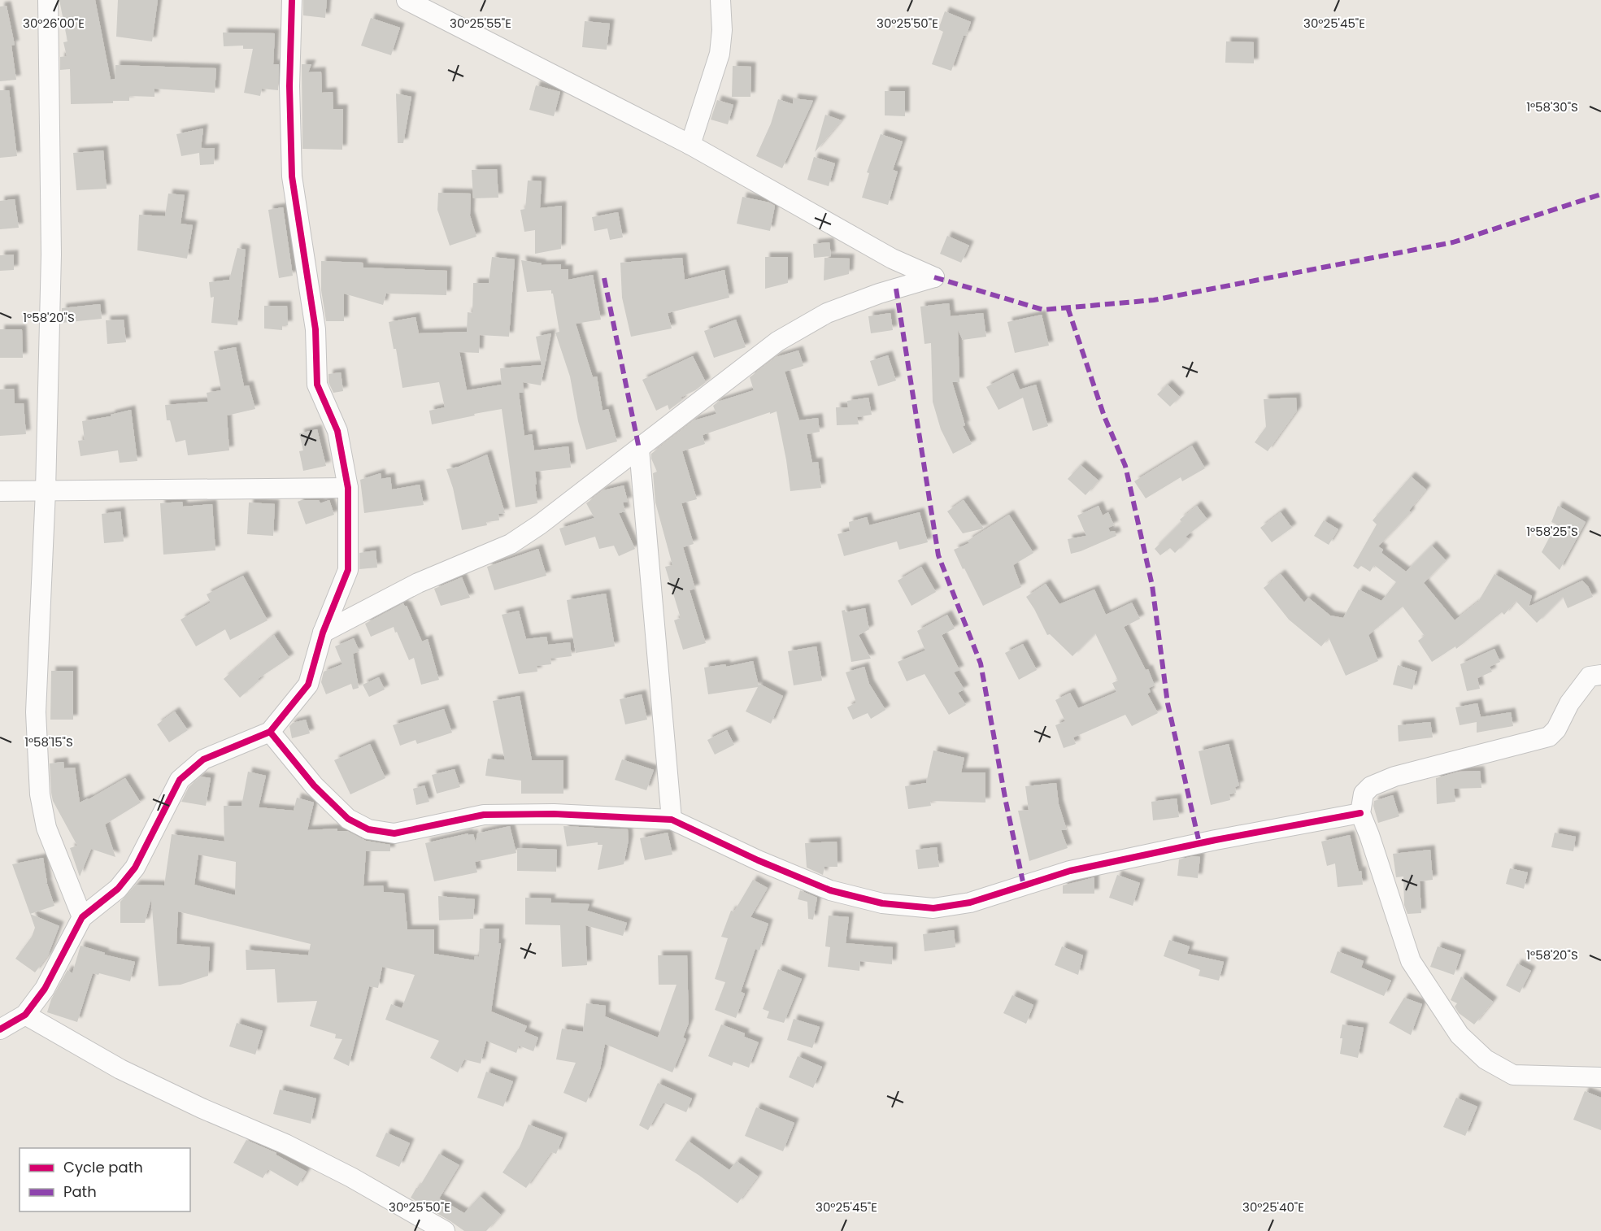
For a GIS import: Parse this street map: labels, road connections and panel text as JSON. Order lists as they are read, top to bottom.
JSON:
{
  "legend": ["Cycle path", "Path"],
  "coordinates": [
    "30°26'00\"E",
    "30°25'55\"E",
    "30°25'45\"E",
    "30°25'50\"E",
    "1°58'30\"S",
    "1°58'20\"S",
    "1°58'25\"S",
    "1°58'15\"S",
    "30°25'40\"E"
  ]
}
